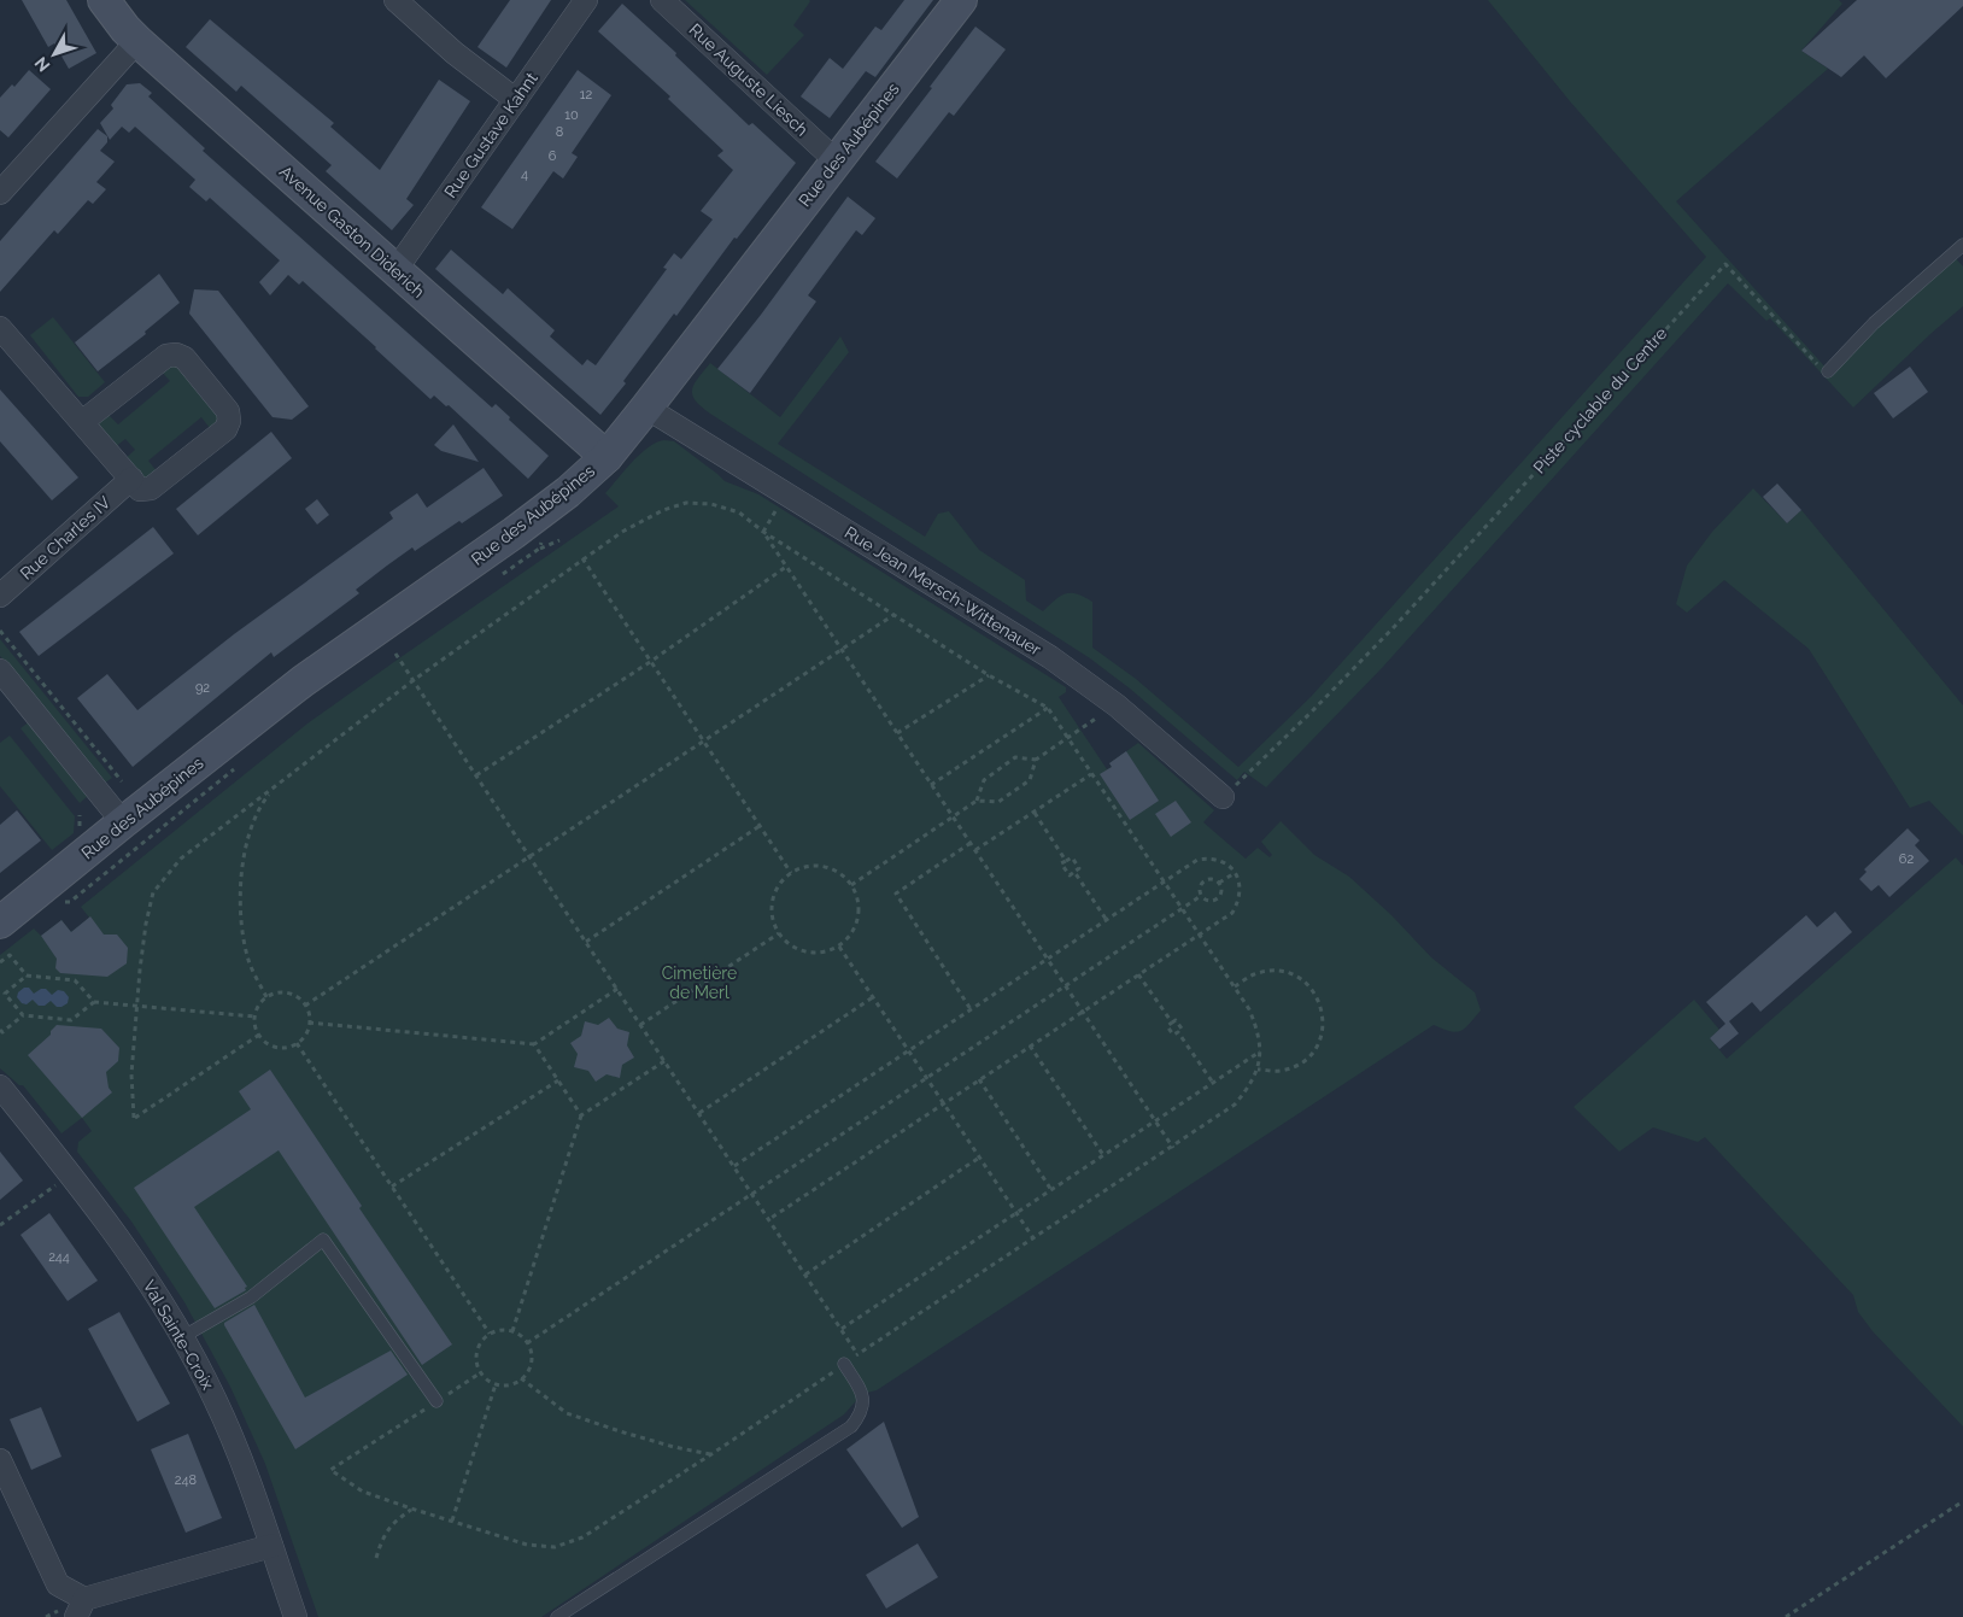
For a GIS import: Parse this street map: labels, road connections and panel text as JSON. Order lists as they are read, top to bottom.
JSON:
{
  "streets": {
    "street": [
      "Rue Auguste Liesch",
      "Rue Gustave Kahnt",
      "Rue des Aubépines",
      "Avenue Gaston Diderich",
      "Rue Charles IV",
      "Rue Jean Mersch-Wittenauer",
      "Val Sainte-Croix"
    ],
    "path": ["Piste cyclable du Centre"]
  },
  "crossings": [
    ["Rue Auguste Liesch", "Rue des Aubépines"],
    ["Rue Gustave Kahnt", "Avenue Gaston Diderich"],
    ["Rue des Aubépines", "Avenue Gaston Diderich"],
    ["Rue des Aubépines", "Rue Jean Mersch-Wittenauer"]
  ],
  "parks": ["Cimetière de Merl"],
  "house_numbers": [
    "12",
    "10",
    "8",
    "6",
    "4",
    "92",
    "62",
    "244",
    "248"
  ],
  "north": "bottom left"
}
